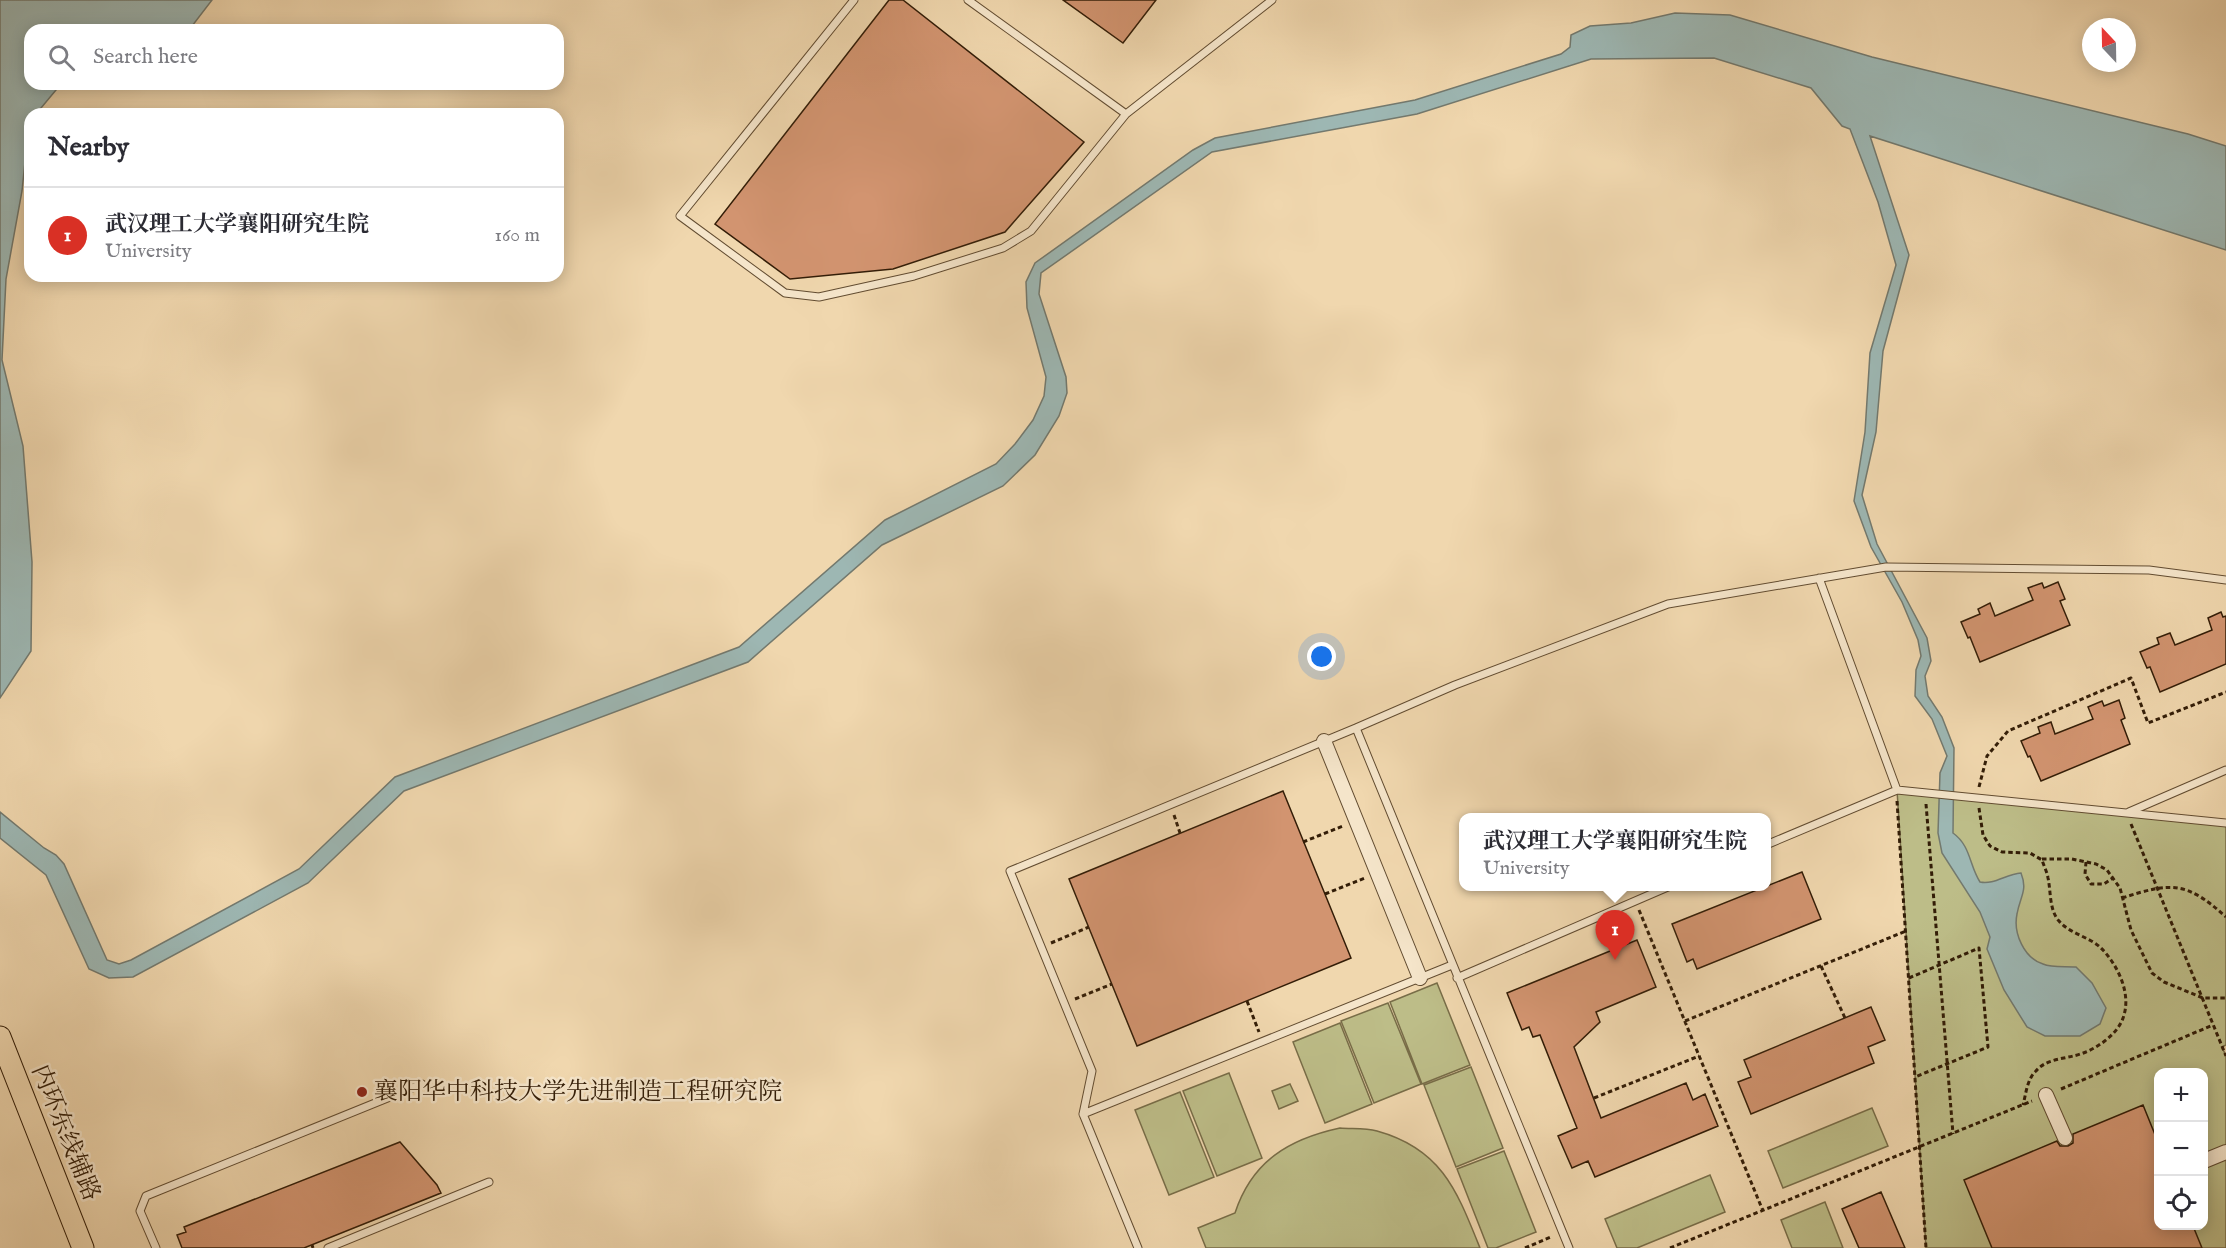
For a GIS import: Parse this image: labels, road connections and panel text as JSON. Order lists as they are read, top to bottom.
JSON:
{
  "streets": {
    "main road": ["内环东线辅路"]
  },
  "places": ["襄阳华中科技大学先进制造工程研究院"],
  "north": "top",
  "page": {
    "search": "Search here",
    "heading": "Nearby",
    "list": [
      {
        "mark": "1",
        "name": "武汉理工大学襄阳研究生院",
        "note": "University",
        "value": "160 m"
      }
    ],
    "popup": ["武汉理工大学襄阳研究生院", "University"],
    "pins": "1",
    "map_buttons": ["+", "−"]
  }
}
